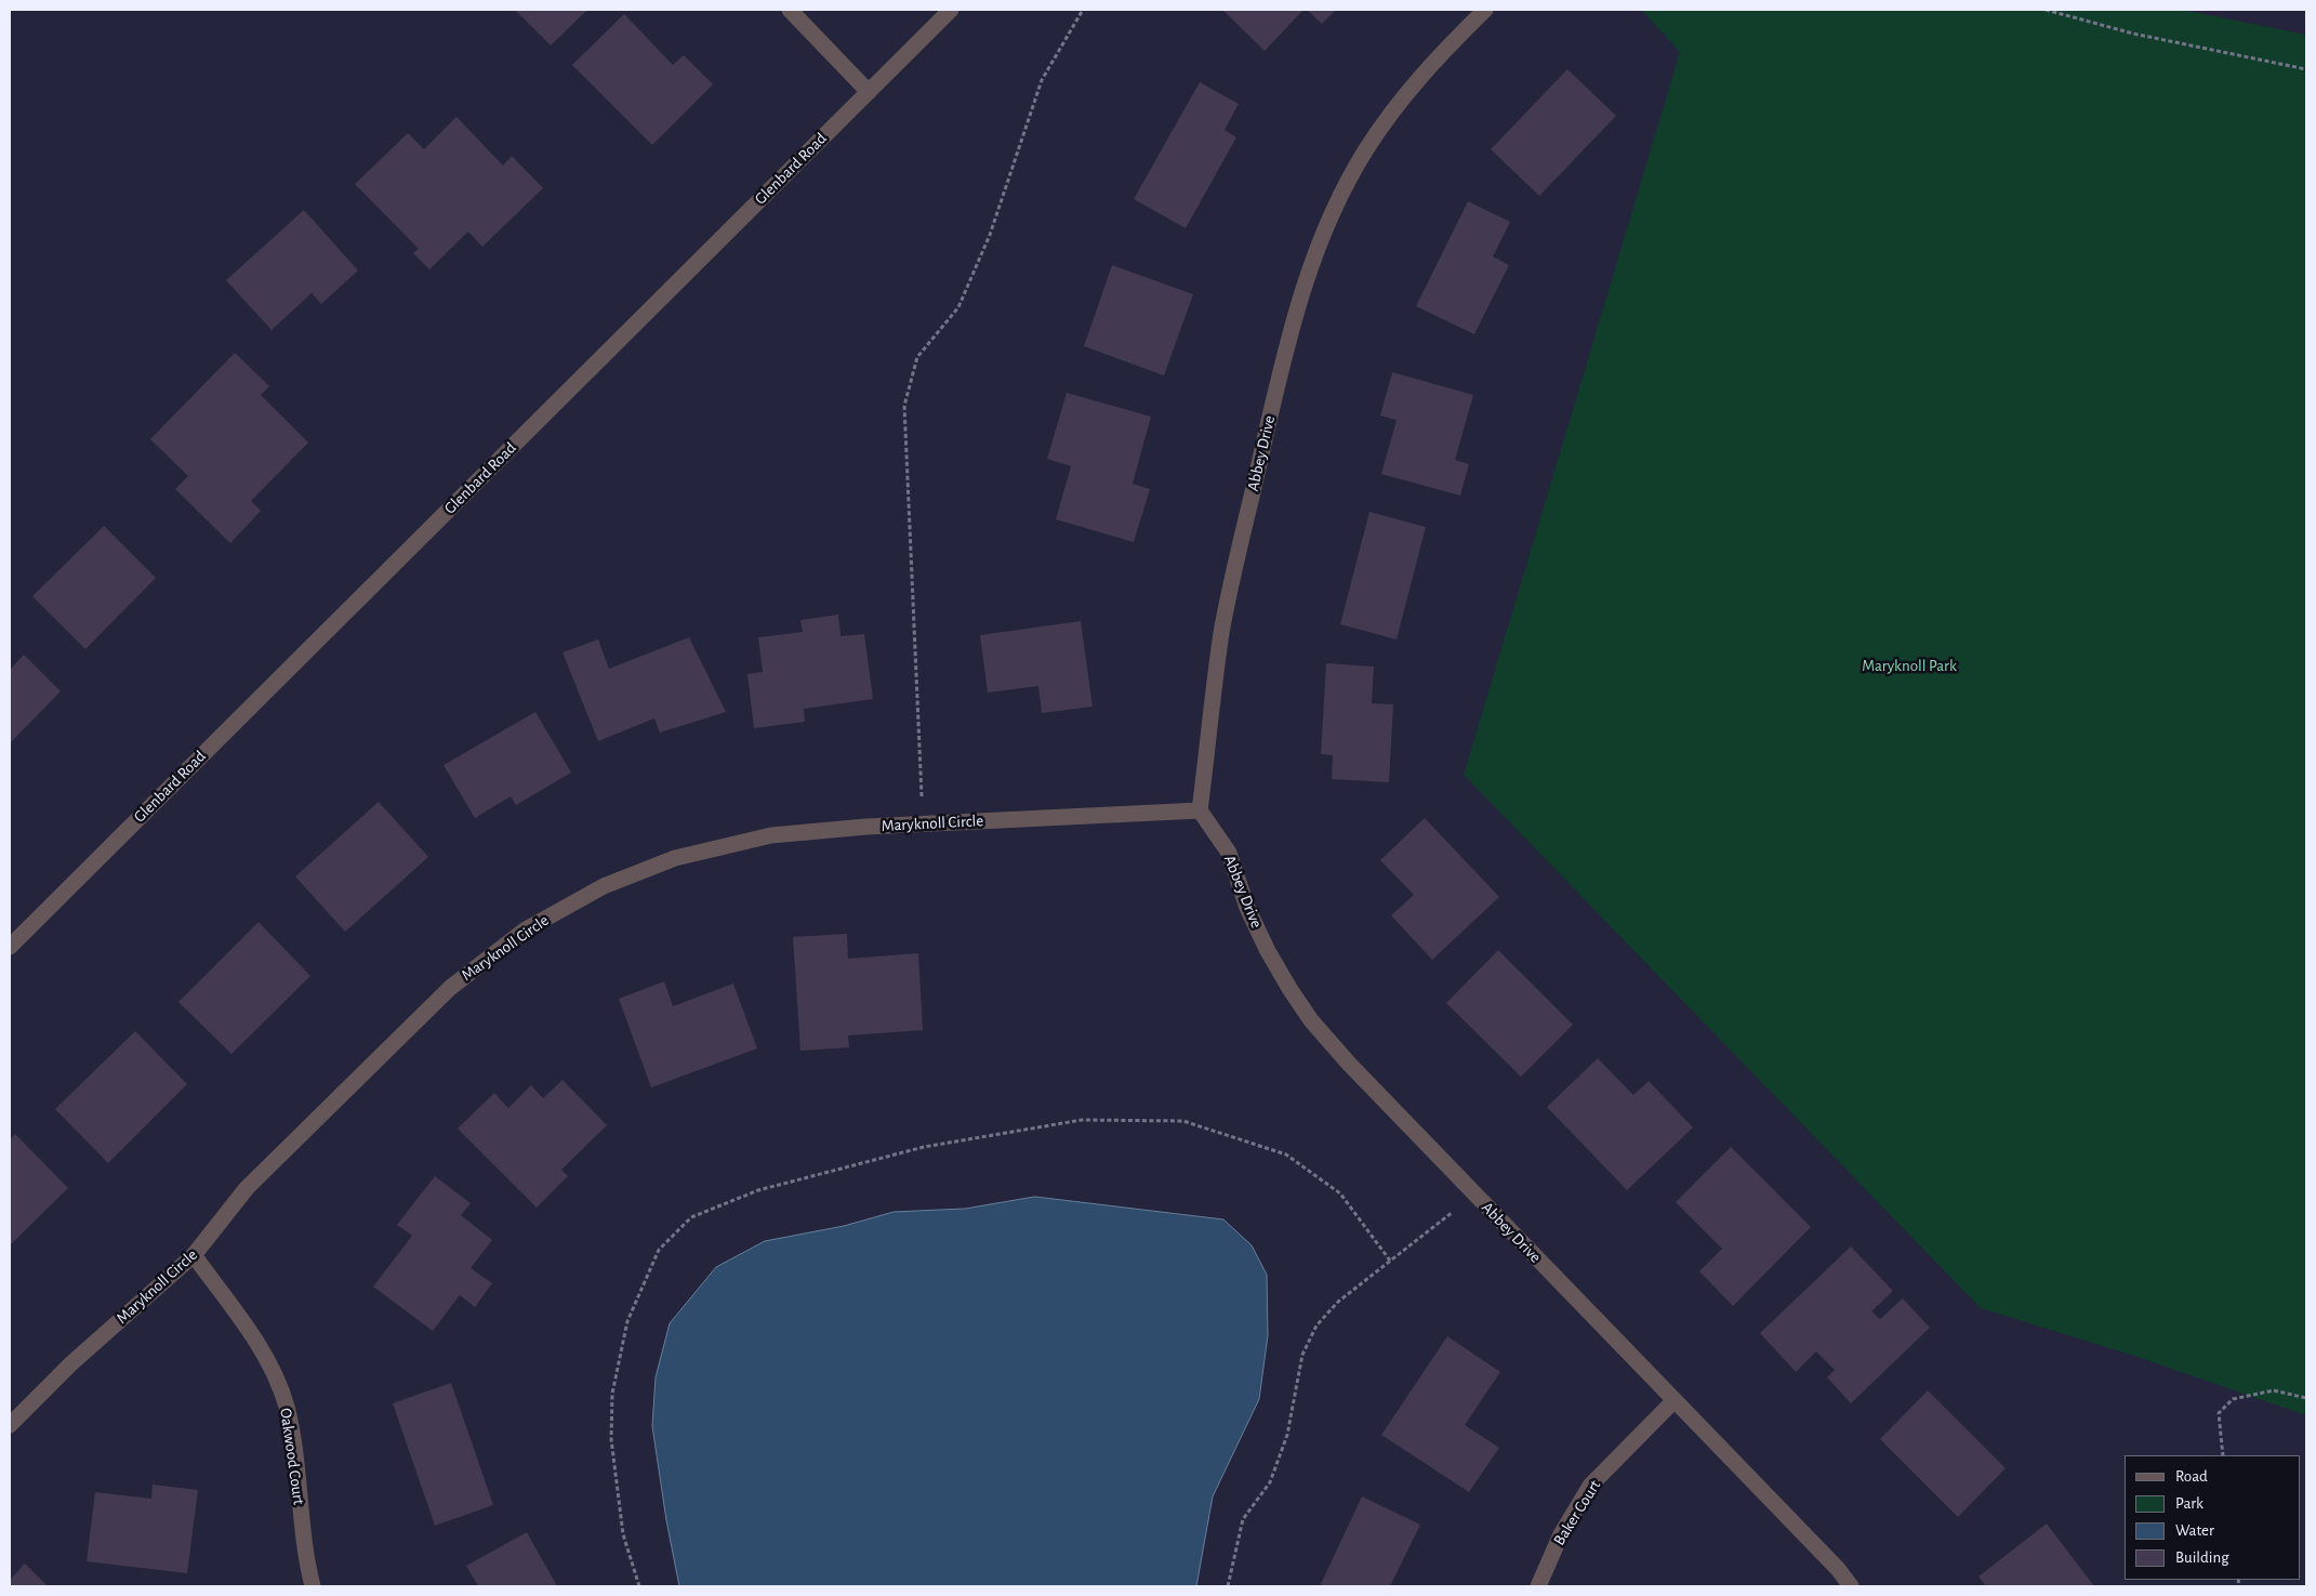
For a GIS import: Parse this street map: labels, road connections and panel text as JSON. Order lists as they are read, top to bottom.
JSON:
{
  "streets": {
    "street": [
      "Glenbard Road",
      "Abbey Drive",
      "Maryknoll Circle",
      "Oakwood Court",
      "Baker Court"
    ]
  },
  "crossings": [
    ["Abbey Drive", "Maryknoll Circle"],
    ["Abbey Drive", "Baker Court"],
    ["Maryknoll Circle", "Oakwood Court"]
  ],
  "parks": ["Maryknoll Park"],
  "legend": [
    "Road",
    "Park",
    "Water",
    "Building"
  ]
}
